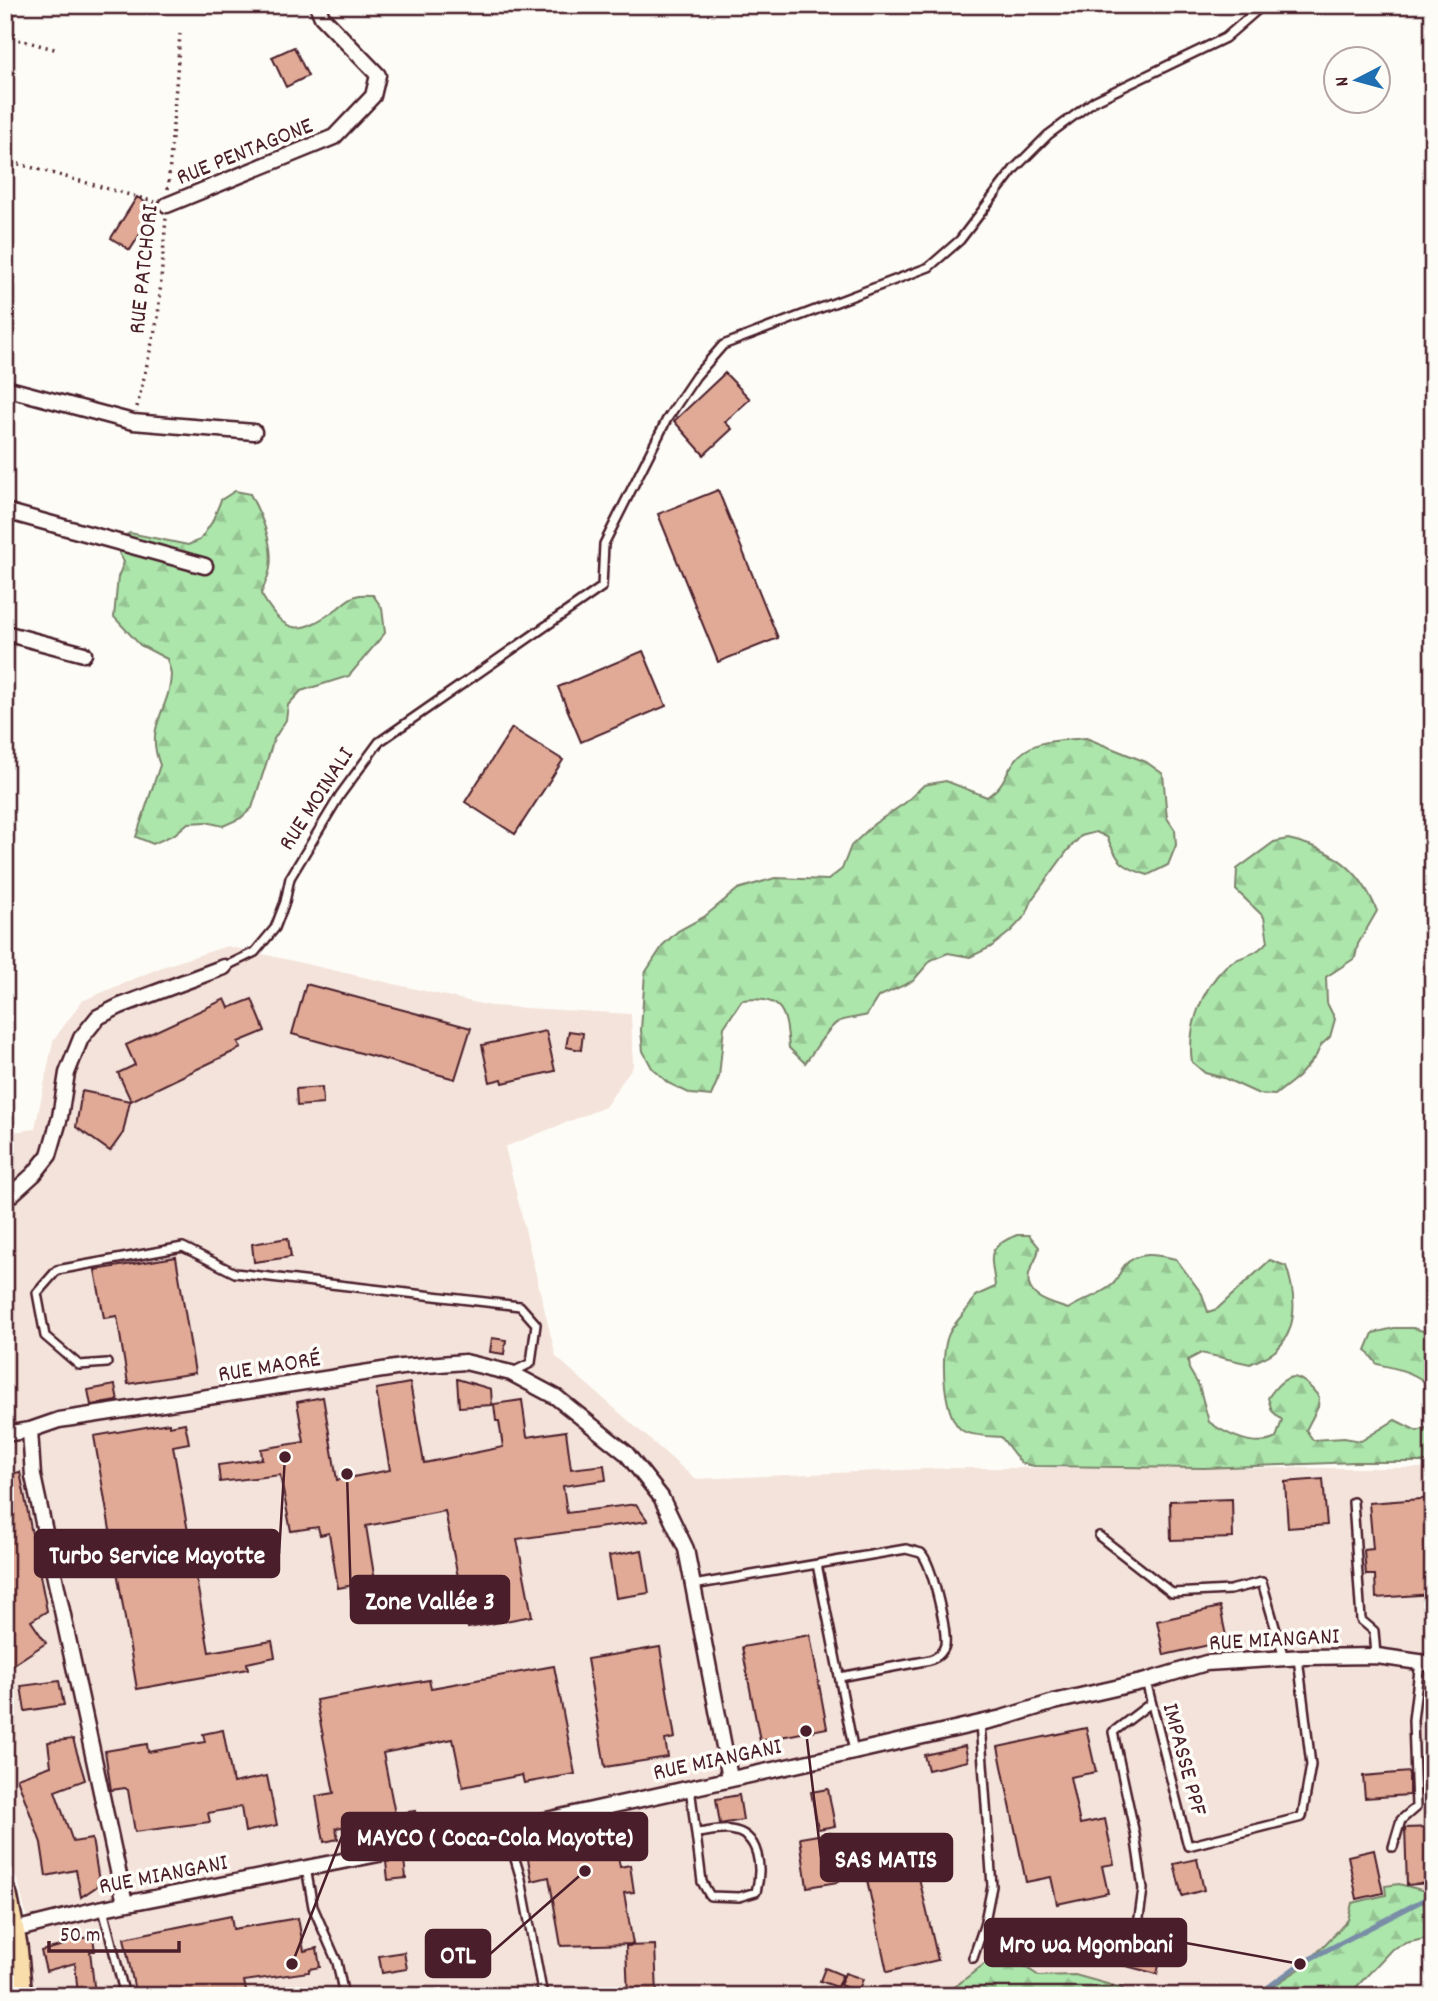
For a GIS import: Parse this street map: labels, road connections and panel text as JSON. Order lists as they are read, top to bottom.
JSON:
{
  "streets": {
    "street": [
      "RUE PENTAGONE",
      "RUE MOINALI",
      "RUE MAORÉ",
      "RUE MIANGANI"
    ],
    "lane": ["IMPASSE PPF"],
    "path": ["RUE PATCHORI"]
  },
  "crossings": [
    ["RUE PENTAGONE", "RUE PATCHORI"],
    ["RUE MAORÉ", "RUE MIANGANI"],
    ["RUE MIANGANI", "IMPASSE PPF"]
  ],
  "places": [
    "Turbo Service Mayotte",
    "Zone Vallée 3",
    "SAS MATIS",
    "OTL",
    "MAYCO ( Coca-Cola Mayotte)",
    "Mro wa Mgombani"
  ],
  "scale_bar": "50 m",
  "north": "left"
}
